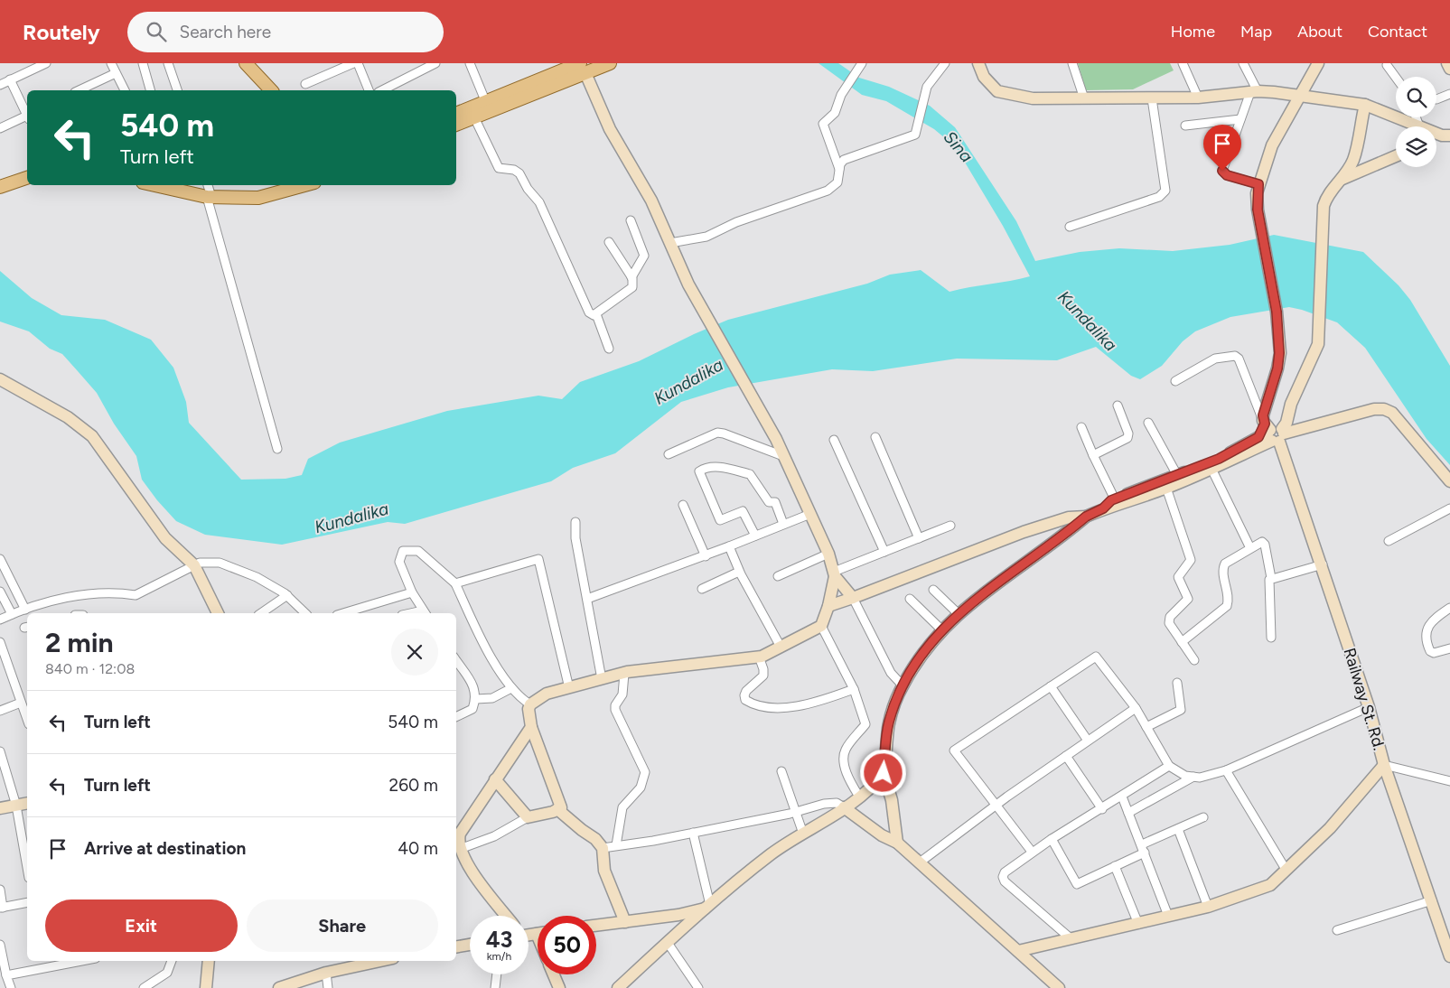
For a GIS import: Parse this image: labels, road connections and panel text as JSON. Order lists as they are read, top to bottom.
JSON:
{
  "streets": {
    "street": ["Railway St. Rd."]
  },
  "water": ["Sina", "Kundalika"],
  "page": {
    "header": "Routely",
    "search": "Search here",
    "nav": [
      "Home",
      "Map",
      "About",
      "Contact"
    ],
    "turn": ["540 m", "Turn left"],
    "heading": ["2 min", "840 m · 12:08"],
    "list": [
      {
        "name": "Turn left",
        "value": "540 m"
      },
      {
        "name": "Turn left",
        "value": "260 m"
      },
      {
        "name": "Arrive at destination",
        "value": "40 m"
      }
    ],
    "buttons": ["Exit", "Share"],
    "speed": "43 km/h",
    "limit": "50"
  }
}
